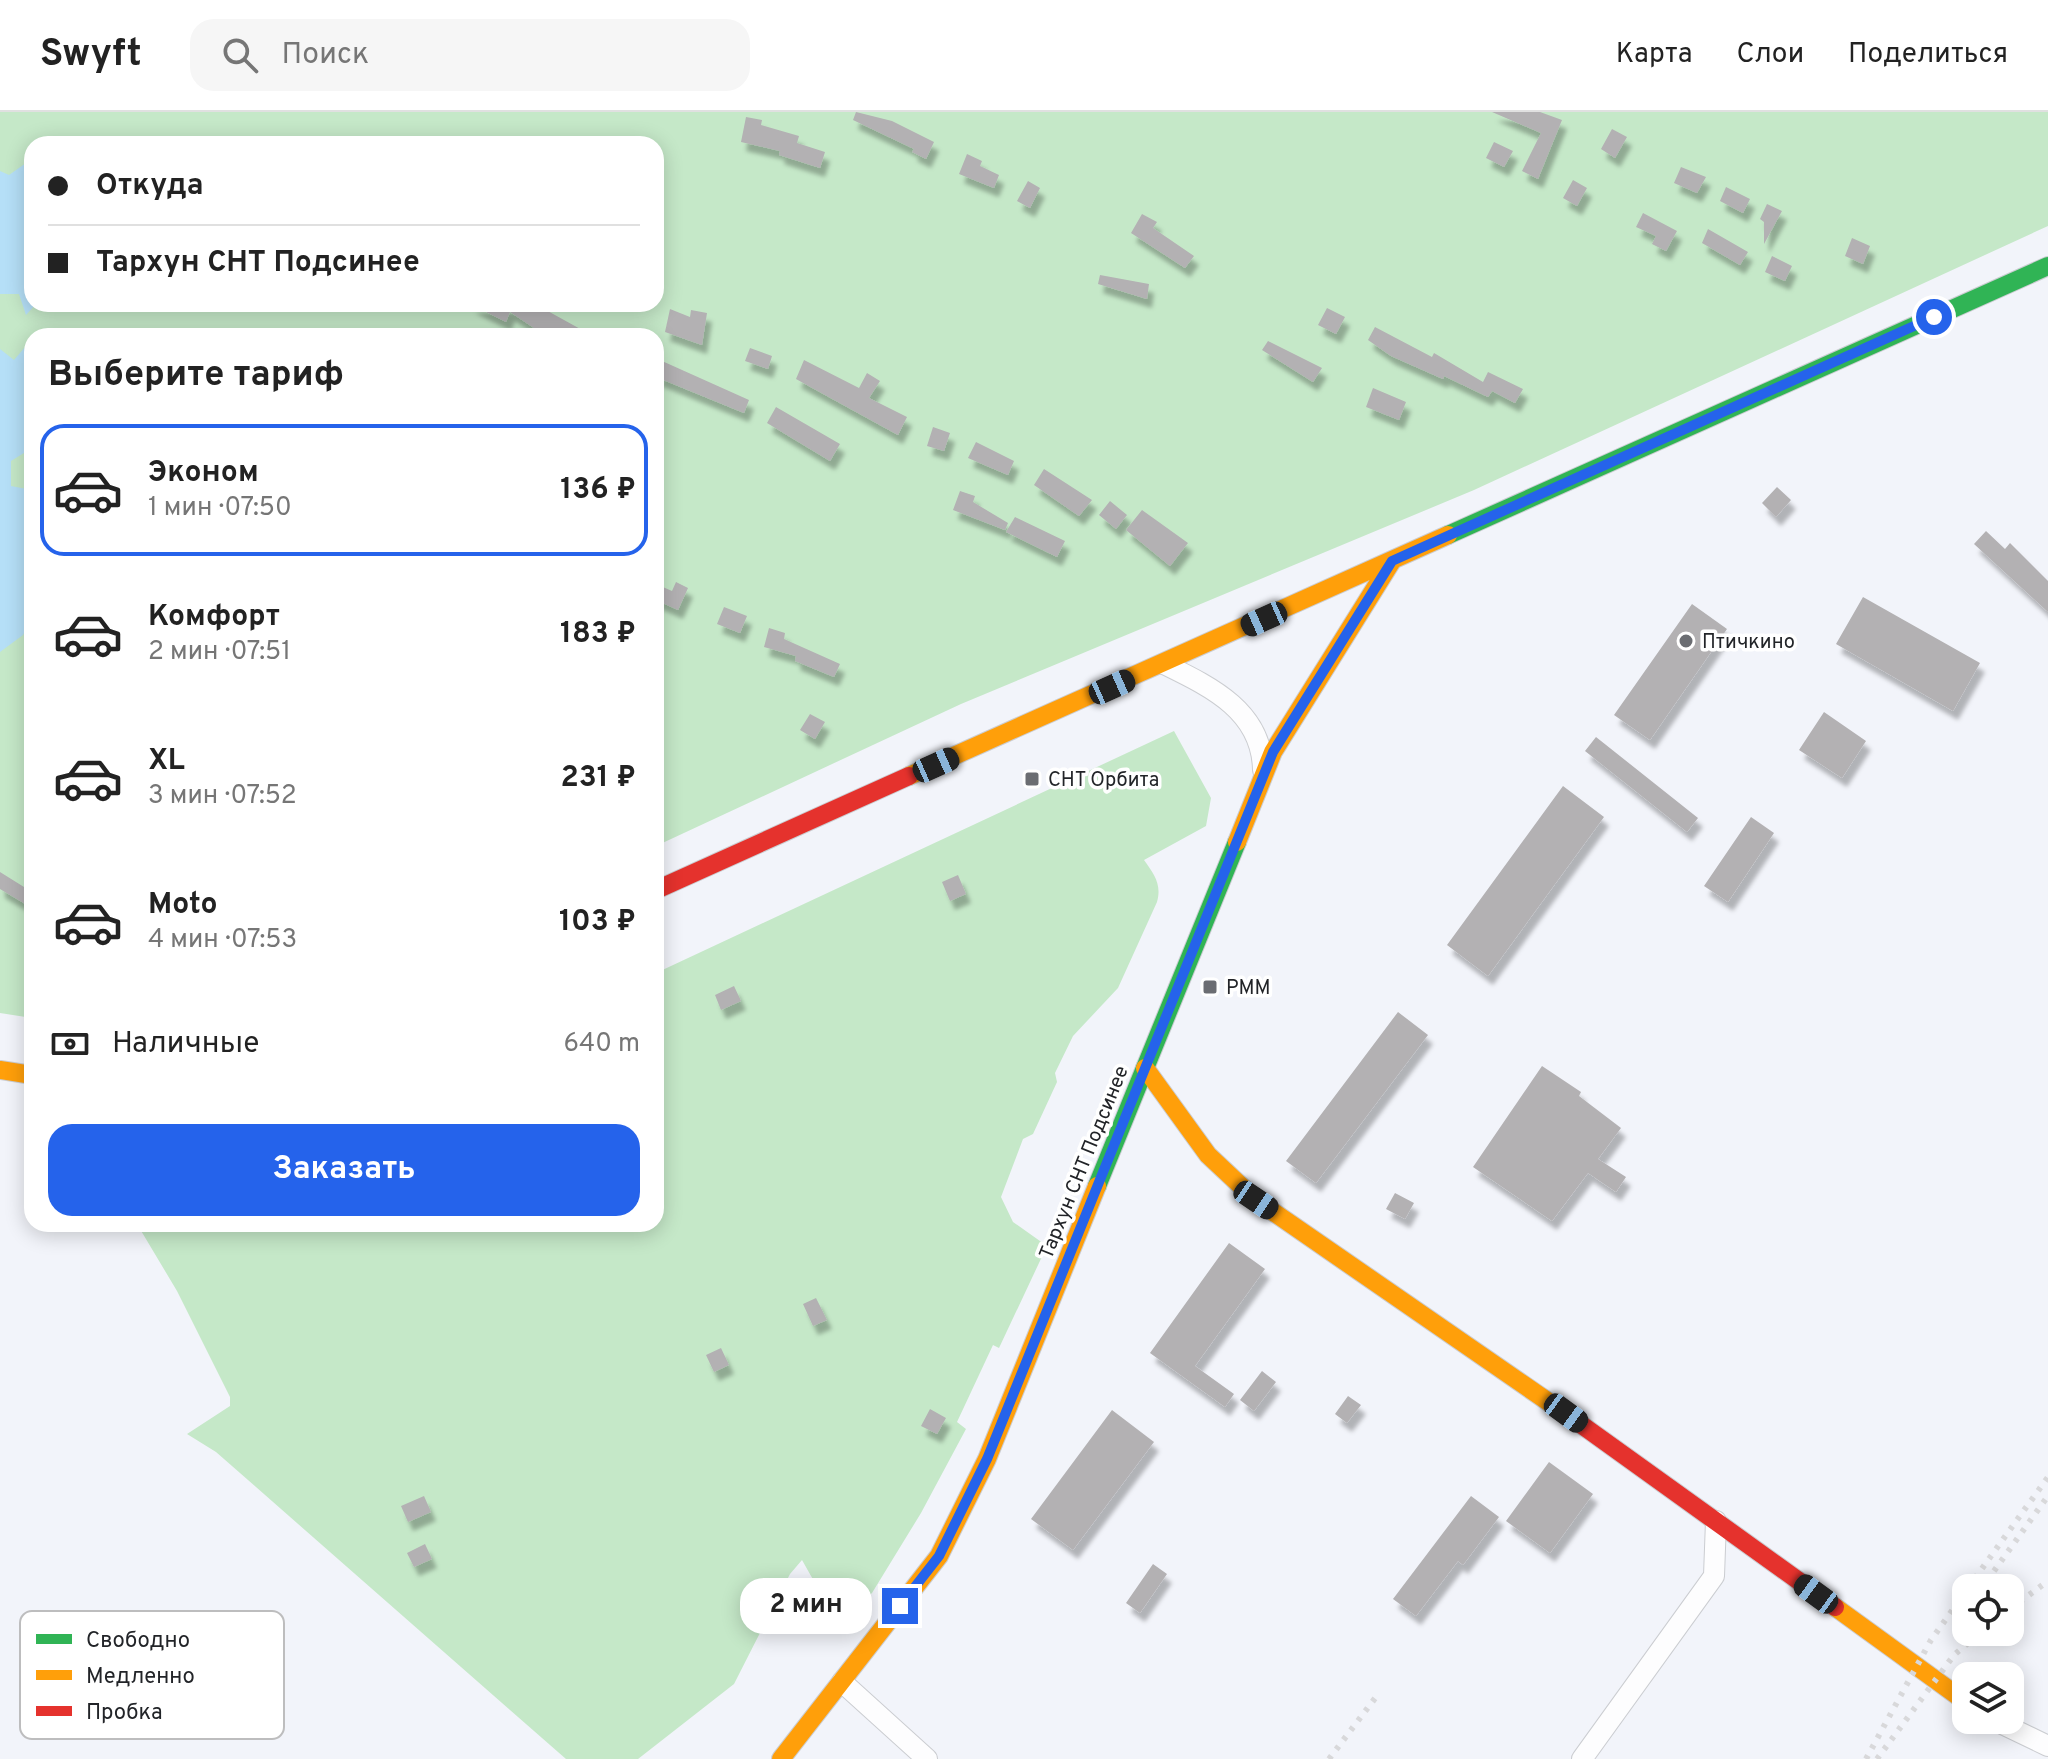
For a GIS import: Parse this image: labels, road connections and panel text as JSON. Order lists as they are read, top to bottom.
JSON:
{
  "streets": {
    "street": ["Тархун СНТ Подсинее"]
  },
  "places": {
    "other": ["Птичкино"],
    "transit": ["СНТ Орбита", "РММ"]
  },
  "legend": ["Свободно", "Медленно", "Пробка"],
  "page": {
    "header": "Swyft",
    "search": "Поиск",
    "nav": ["Карта", "Слои", "Поделиться"],
    "banner": ["Откуда", "Тархун СНТ Подсинее"],
    "heading": "Выберите тариф",
    "list": [
      {
        "name": "Эконом",
        "note": "1 мин · 07:50",
        "value": "136 ₽"
      },
      {
        "name": "Комфорт",
        "note": "2 мин · 07:51",
        "value": "183 ₽"
      },
      {
        "name": "XL",
        "note": "3 мин · 07:52",
        "value": "231 ₽"
      },
      {
        "name": "Moto",
        "note": "4 мин · 07:53",
        "value": "103 ₽"
      }
    ],
    "pay": ["Наличные", "640 m"],
    "buttons": "Заказать",
    "bubble": "2 мин"
  }
}
